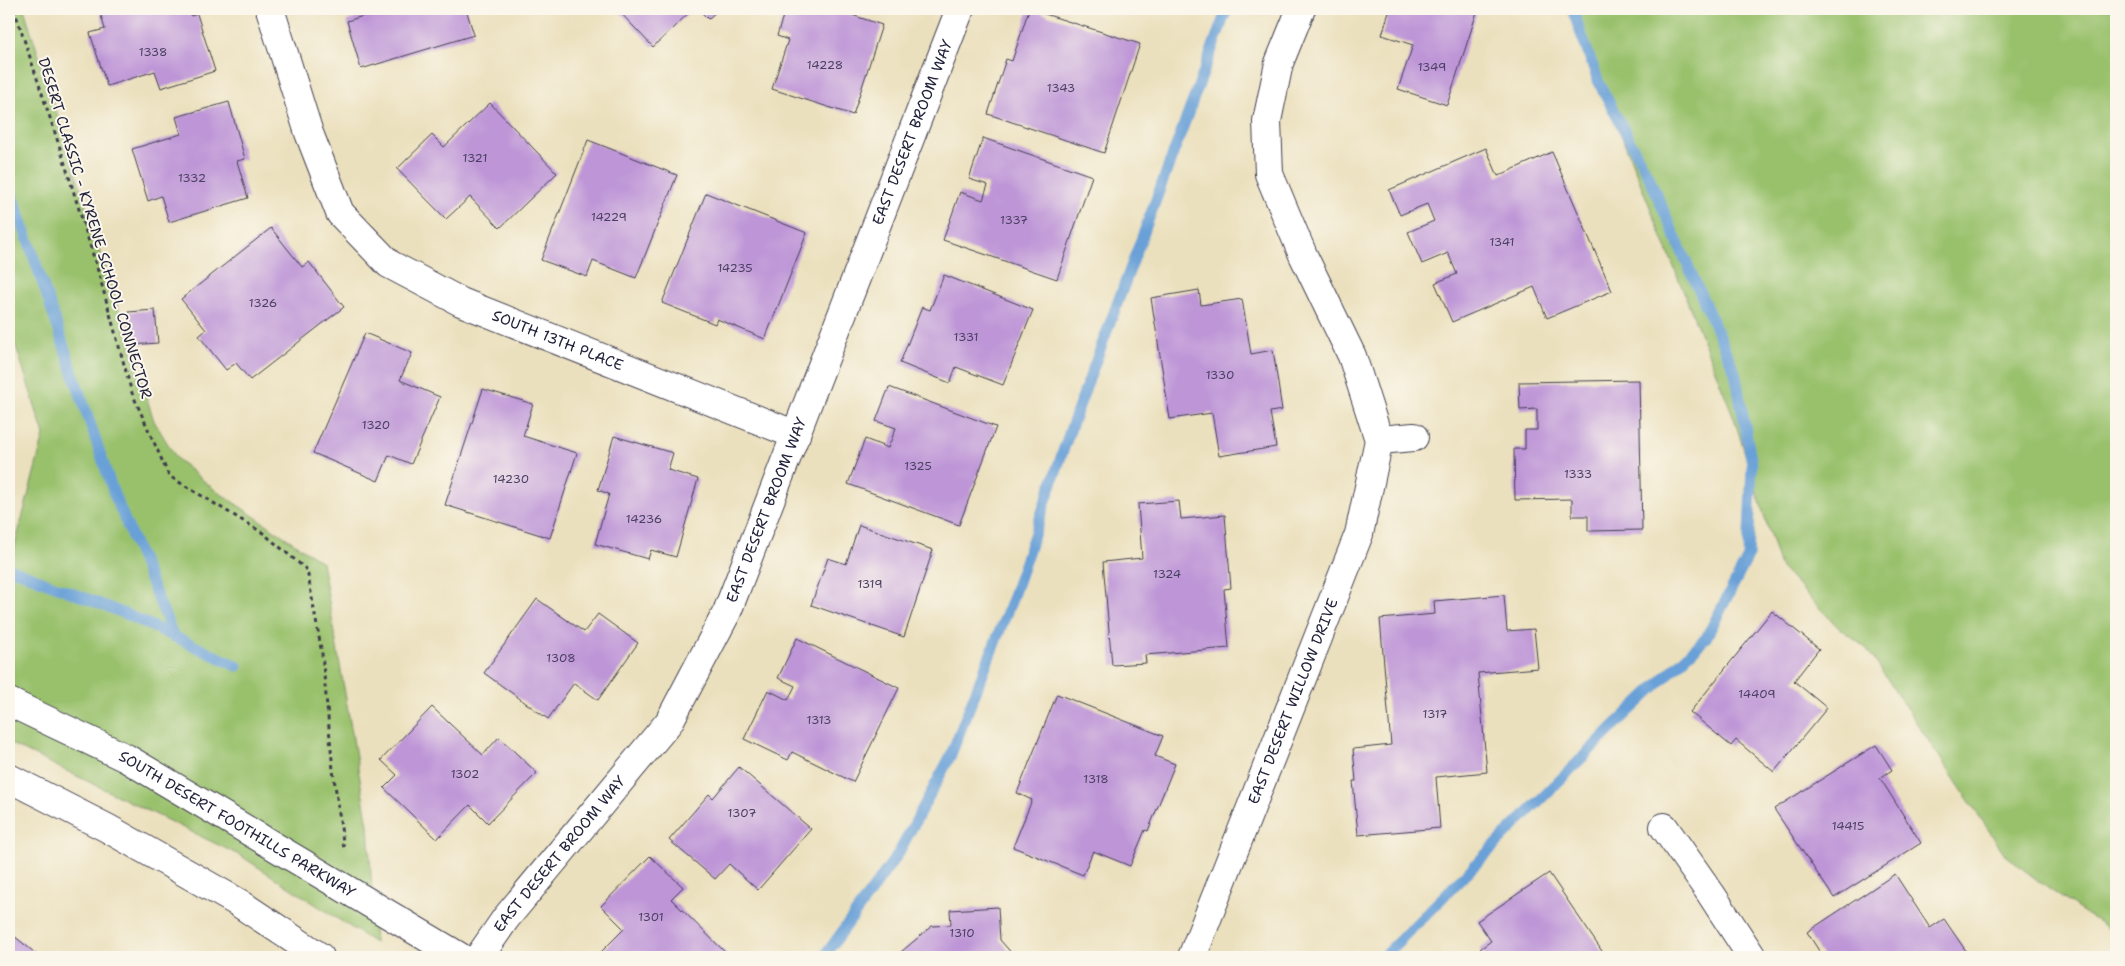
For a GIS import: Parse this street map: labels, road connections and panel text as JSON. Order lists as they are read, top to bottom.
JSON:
{
  "streets": {
    "street": [
      "EAST DESERT BROOM WAY",
      "SOUTH 13TH PLACE",
      "EAST DESERT WILLOW DRIVE",
      "SOUTH DESERT FOOTHILLS PARKWAY"
    ],
    "path": ["DESERT CLASSIC - KYRENE SCHOOL CONNECTOR"]
  },
  "crossings": [
    ["EAST DESERT BROOM WAY", "SOUTH 13TH PLACE"]
  ],
  "house_numbers": [
    "1338",
    "14228",
    "1349",
    "1343",
    "1321",
    "1332",
    "14229",
    "1337",
    "1341",
    "14235",
    "1326",
    "1331",
    "1330",
    "1320",
    "1325",
    "1333",
    "14230",
    "14236",
    "1324",
    "1319",
    "1308",
    "14409",
    "1317",
    "1313",
    "1302",
    "1318",
    "1307",
    "14415",
    "1301",
    "1310"
  ]
}
